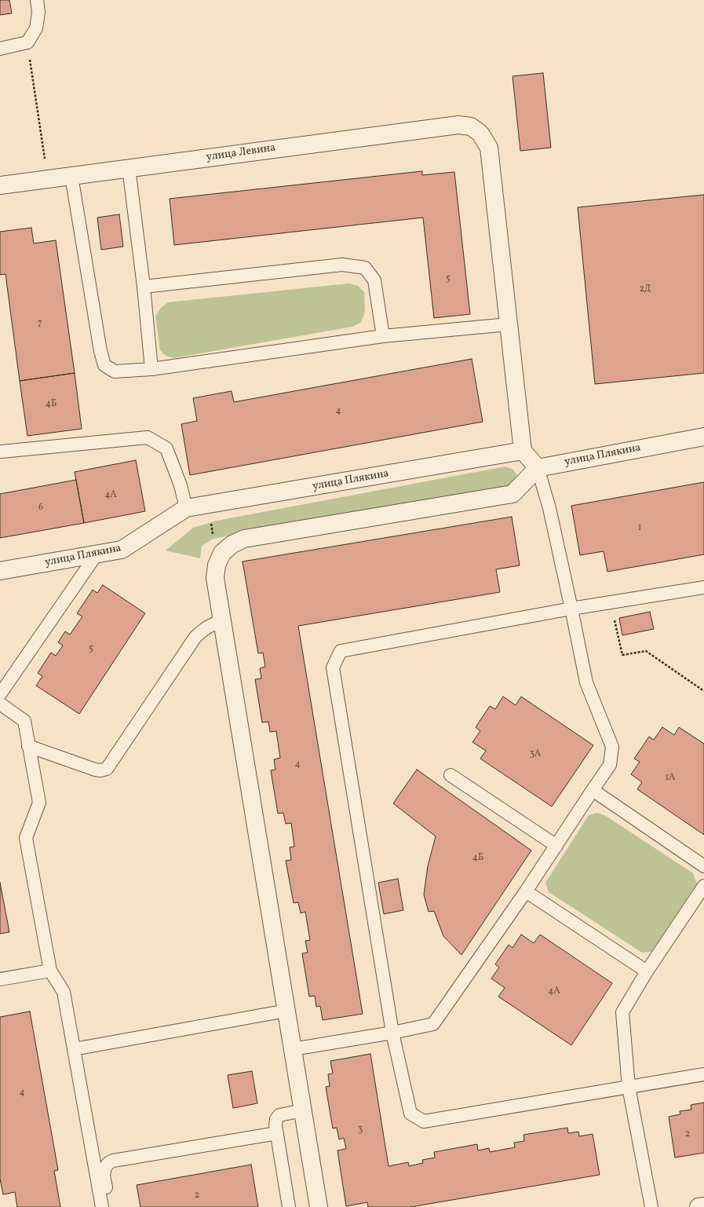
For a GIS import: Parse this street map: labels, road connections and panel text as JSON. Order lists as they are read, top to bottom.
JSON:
{
  "streets": {
    "street": ["улица Левина", "улица Плякина"]
  },
  "house_numbers": [
    "5",
    "2Д",
    "7",
    "4Б",
    "4",
    "4А",
    "6",
    "1",
    "5",
    "3А",
    "4",
    "1А",
    "4Б",
    "4А",
    "4",
    "3",
    "2",
    "2"
  ]
}
